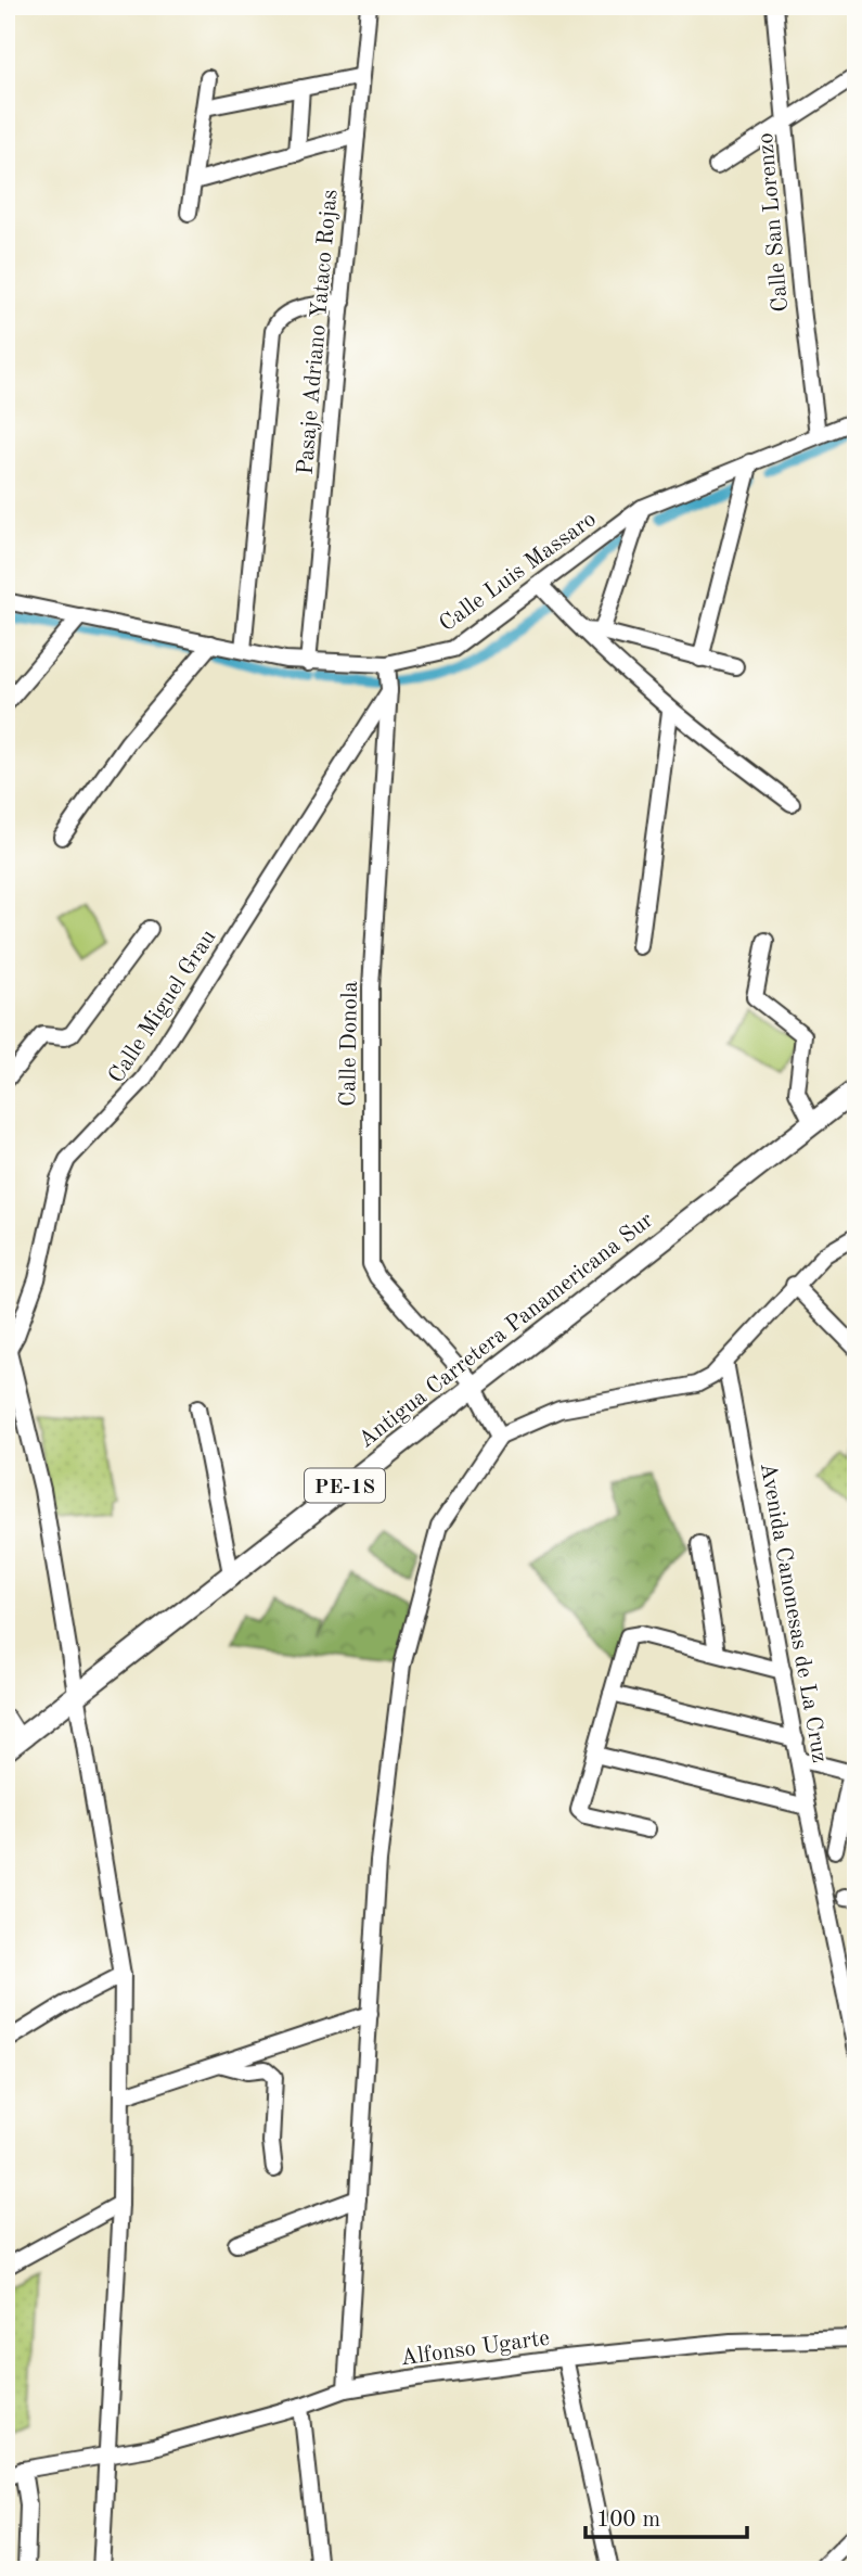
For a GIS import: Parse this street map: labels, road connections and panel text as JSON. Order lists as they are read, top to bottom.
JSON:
{
  "streets": {
    "highway": ["Antigua Carretera Panamericana Sur", "PE-1S"],
    "street": [
      "Calle San Lorenzo",
      "Pasaje Adriano Yataco Rojas",
      "Calle Luis Massaro",
      "Calle Miguel Grau",
      "Calle Donola",
      "Avenida Canonesas de La Cruz",
      "Alfonso Ugarte"
    ]
  },
  "crossings": [
    ["Calle San Lorenzo", "Calle Luis Massaro"],
    ["Pasaje Adriano Yataco Rojas", "Calle Luis Massaro"],
    ["Calle Luis Massaro", "Calle Donola"],
    ["Calle Miguel Grau", "Calle Donola"],
    ["Calle Donola", "Antigua Carretera Panamericana Sur"]
  ],
  "scale_bar": "100 m"
}
